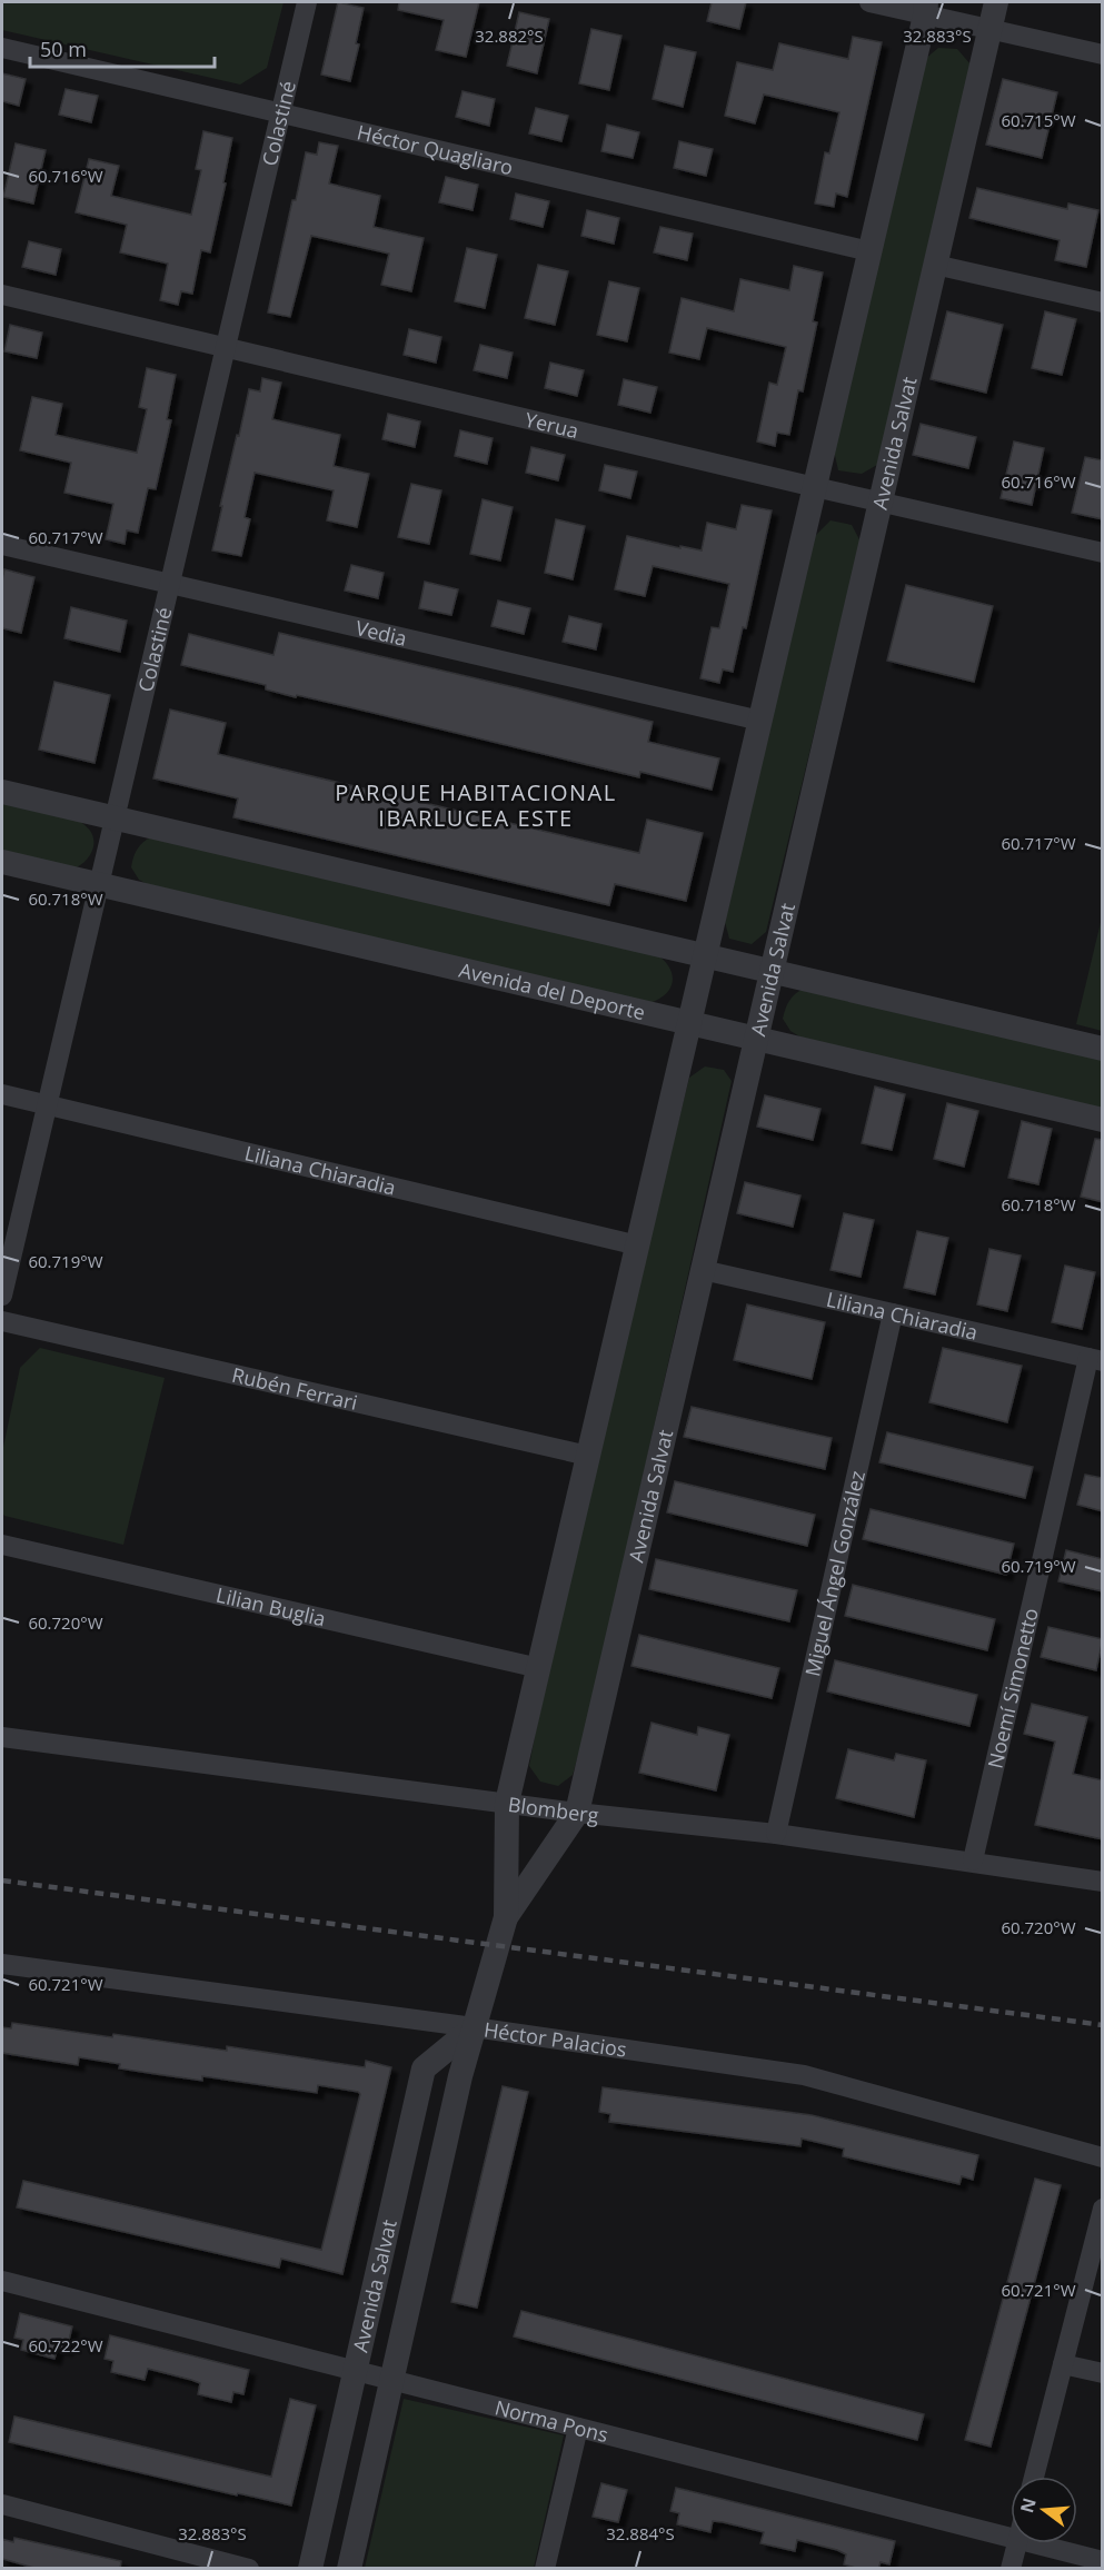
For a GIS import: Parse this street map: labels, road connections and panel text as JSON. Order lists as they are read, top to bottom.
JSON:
{
  "streets": {
    "street": [
      "Colastiné",
      "Héctor Quagliaro",
      "Yerua",
      "Avenida Salvat",
      "Vedia",
      "Avenida del Deporte",
      "Liliana Chiaradia",
      "Rubén Ferrari",
      "Miguel Ángel González",
      "Lilian Buglia",
      "Noemí Simonetto",
      "Blomberg",
      "Héctor Palacios",
      "Norma Pons"
    ]
  },
  "crossings": [
    ["Colastiné", "Héctor Quagliaro"],
    ["Colastiné", "Yerua"],
    ["Colastiné", "Vedia"],
    ["Colastiné", "Avenida del Deporte"],
    ["Colastiné", "Liliana Chiaradia"],
    ["Héctor Quagliaro", "Avenida Salvat"],
    ["Yerua", "Avenida Salvat"],
    ["Avenida Salvat", "Vedia"],
    ["Avenida Salvat", "Avenida del Deporte"],
    ["Avenida Salvat", "Liliana Chiaradia"],
    ["Avenida Salvat", "Rubén Ferrari"],
    ["Avenida Salvat", "Lilian Buglia"],
    ["Avenida Salvat", "Blomberg"],
    ["Avenida Salvat", "Héctor Palacios"],
    ["Avenida Salvat", "Norma Pons"],
    ["Liliana Chiaradia", "Miguel Ángel González"],
    ["Liliana Chiaradia", "Noemí Simonetto"],
    ["Miguel Ángel González", "Blomberg"],
    ["Noemí Simonetto", "Blomberg"]
  ],
  "districts": ["PARQUE HABITACIONAL IBARLUCEA ESTE"],
  "scale_bar": "50 m",
  "north": "left",
  "coordinates": [
    "32.882°S",
    "32.883°S",
    "60.715°W",
    "60.716°W",
    "60.717°W",
    "60.718°W",
    "60.719°W",
    "60.720°W",
    "60.721°W",
    "60.722°W",
    "32.884°S"
  ]
}
